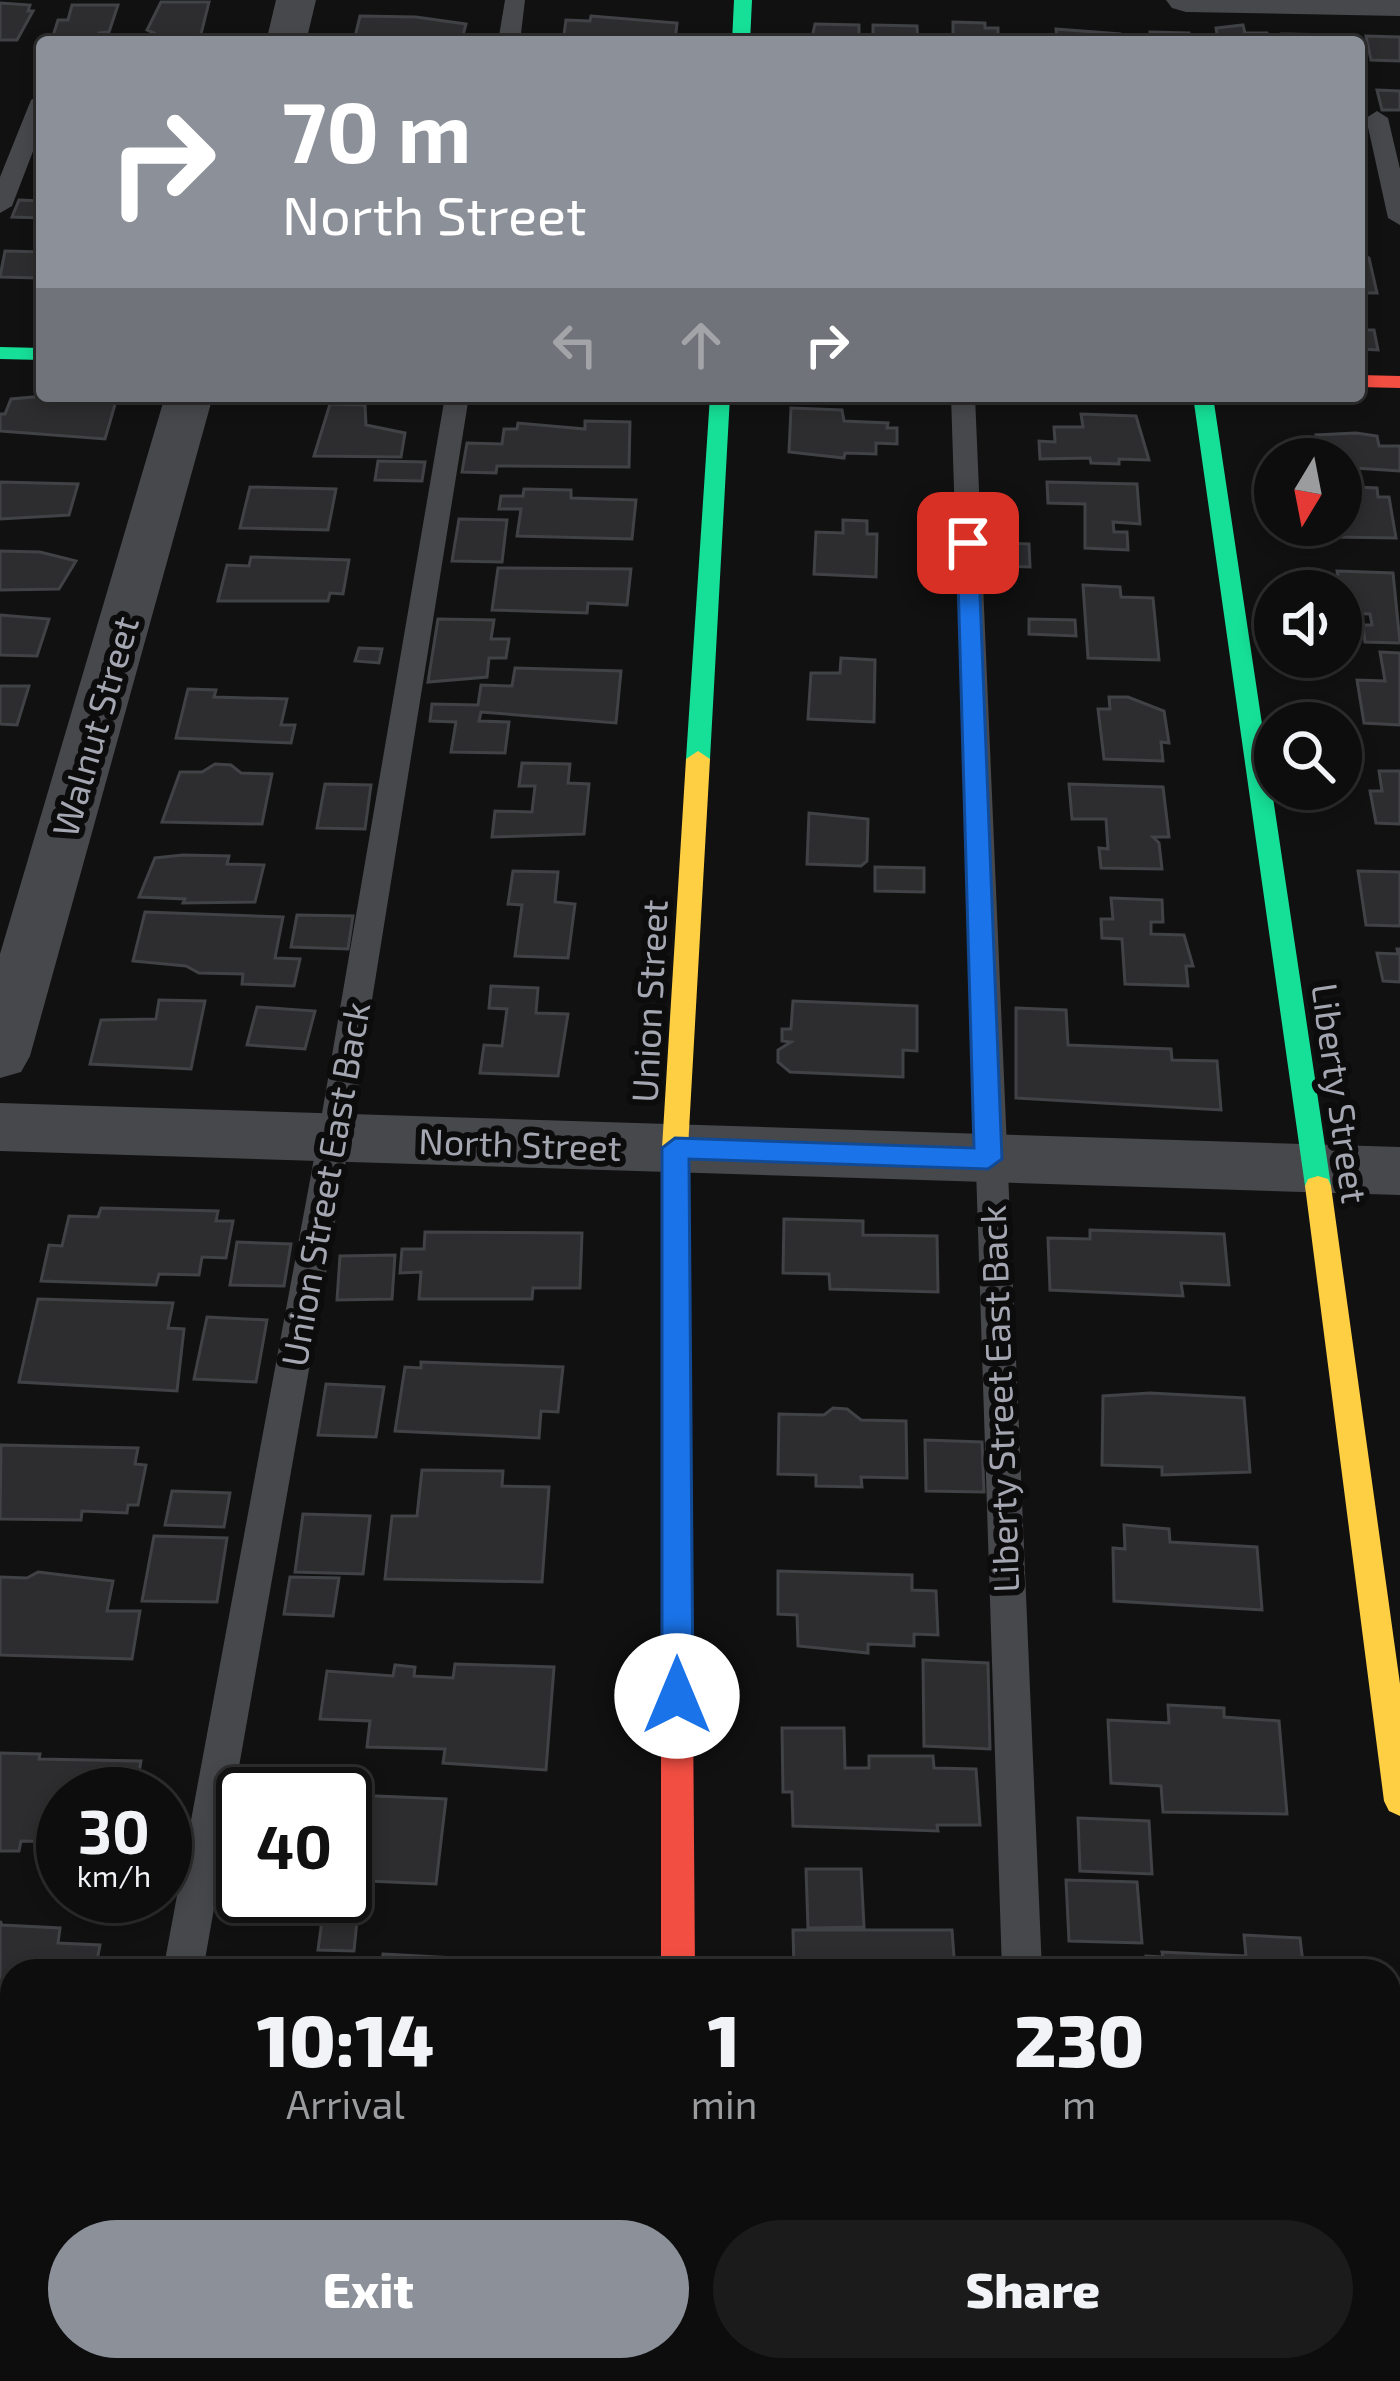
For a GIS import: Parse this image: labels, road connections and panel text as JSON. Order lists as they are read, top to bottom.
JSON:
{
  "streets": {
    "street": [
      "Walnut Street",
      "Union Street",
      "Liberty Street",
      "North Street"
    ],
    "lane": ["Union Street East Back", "Liberty Street East Back"]
  },
  "crossings": [
    ["Union Street", "North Street"],
    ["Liberty Street", "North Street"],
    ["North Street", "Union Street East Back"],
    ["North Street", "Liberty Street East Back"]
  ],
  "north": "bottom",
  "page": {
    "turn": ["70 m", "North Street"],
    "speed": "30 km/h",
    "limit": "40",
    "eta": [
      "10:14",
      "Arrival",
      "1",
      "min",
      "230",
      "m"
    ],
    "buttons": ["Exit", "Share"]
  }
}
